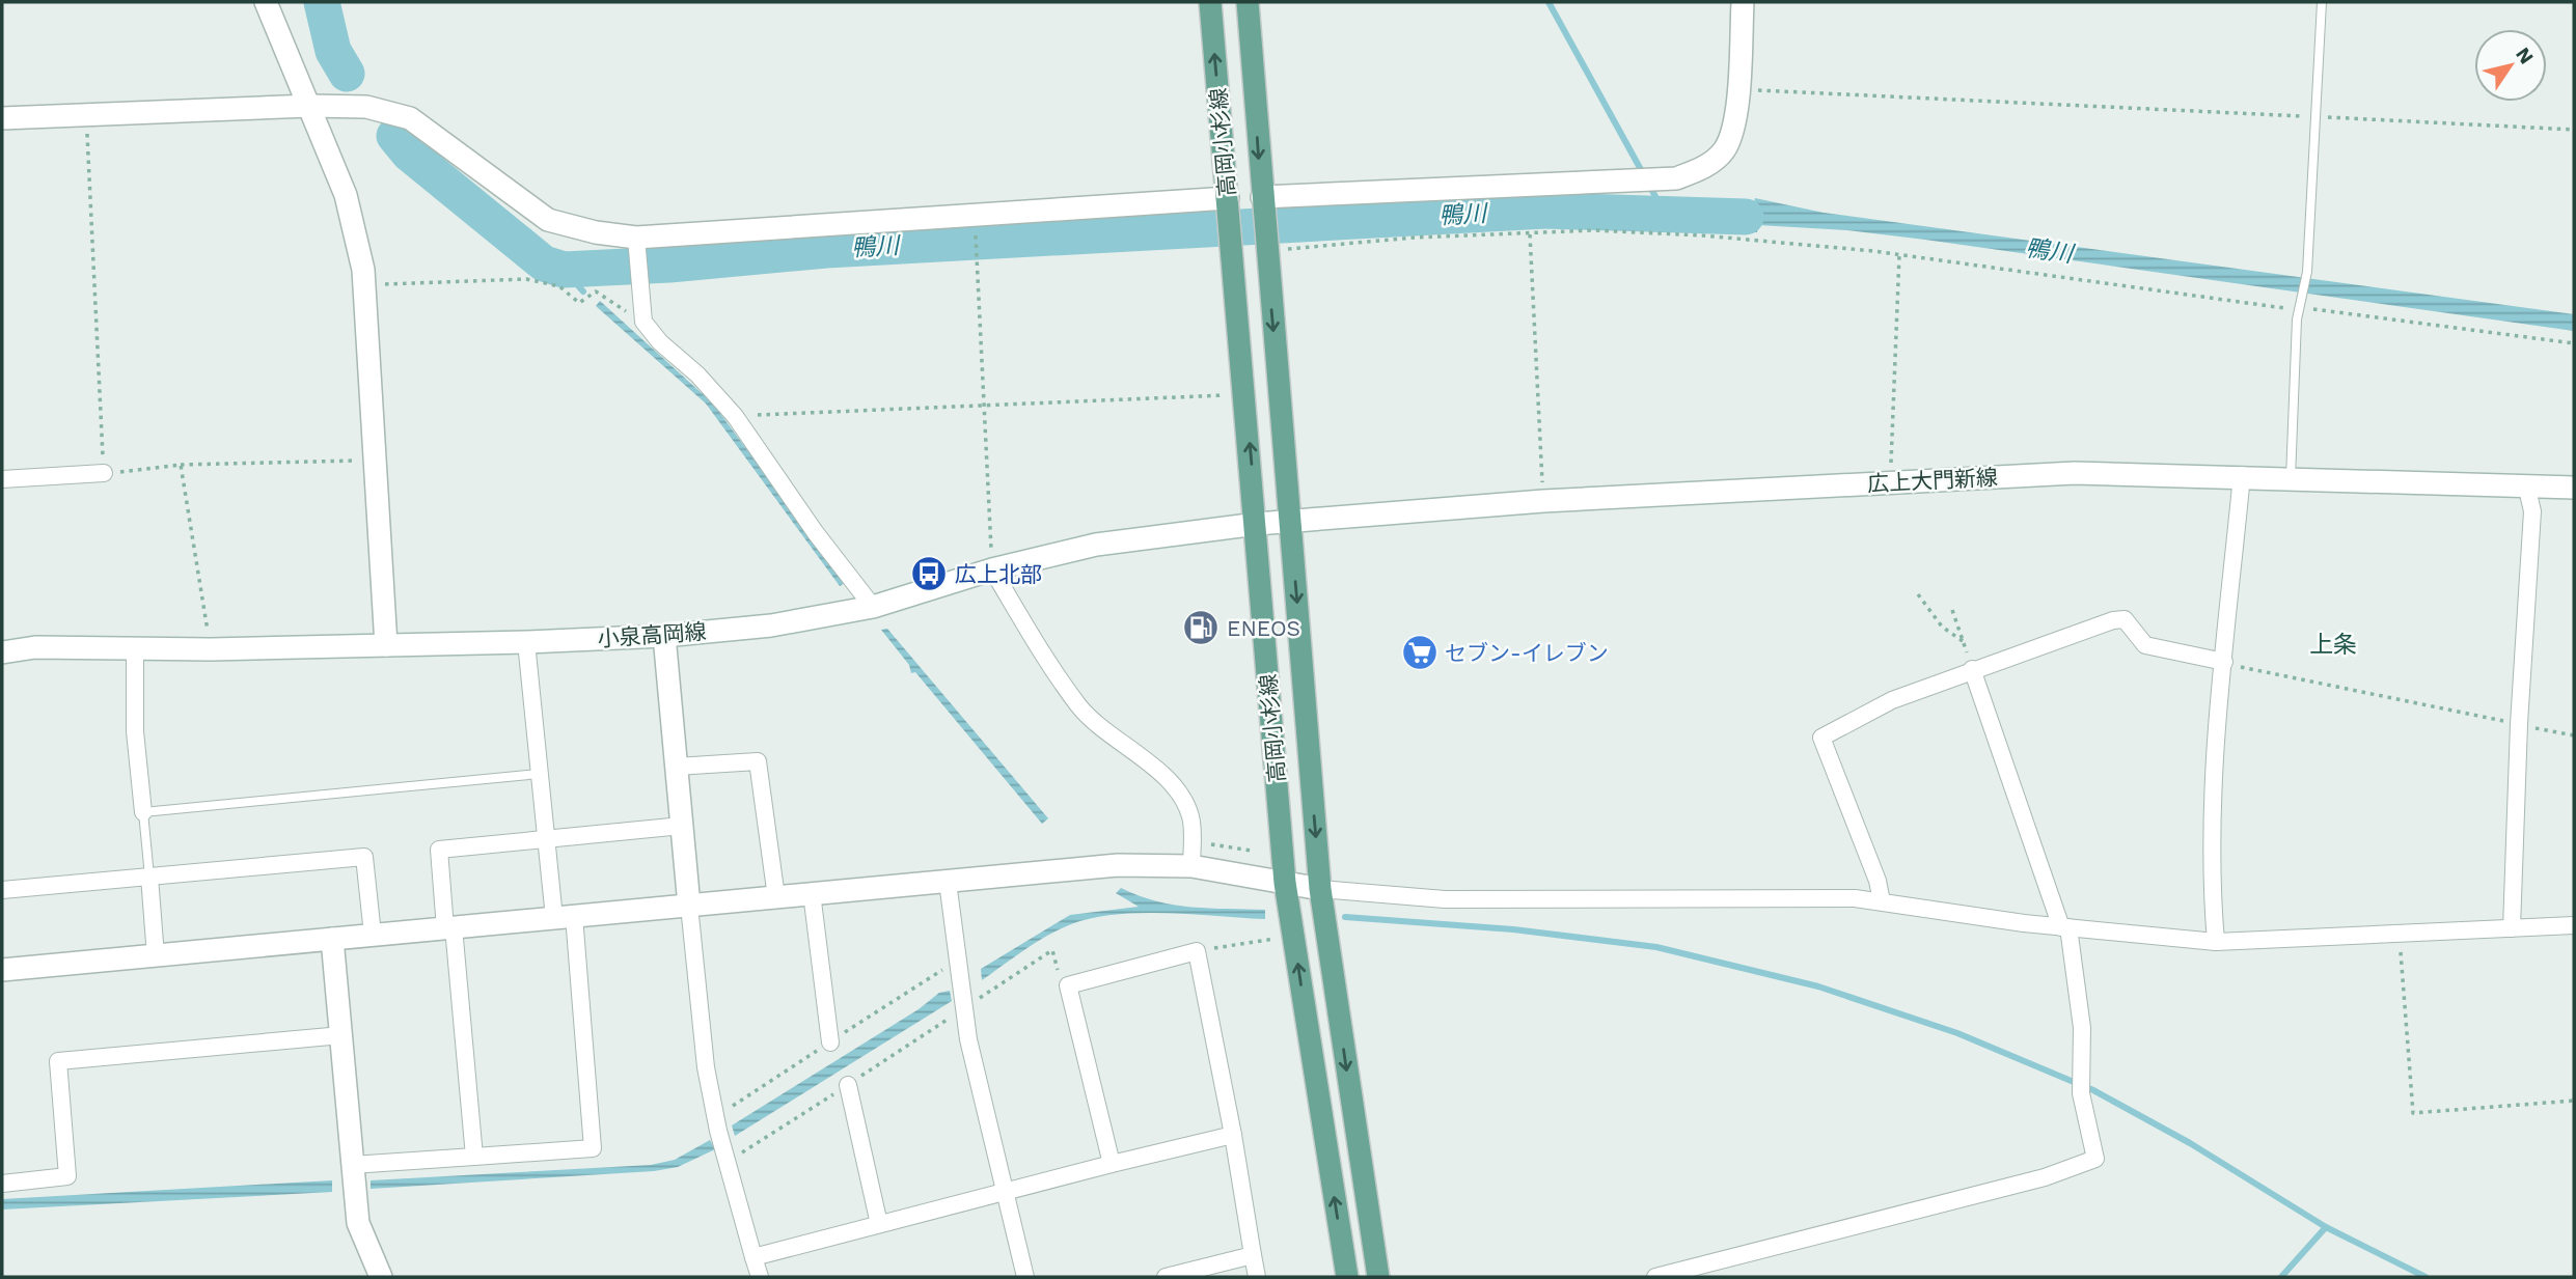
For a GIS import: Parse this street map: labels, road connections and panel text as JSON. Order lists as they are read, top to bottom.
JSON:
{
  "streets": {
    "main road": ["高岡小杉線"],
    "street": ["広上大門新線", "小泉高岡線"]
  },
  "crossings": [
    ["高岡小杉線", "広上大門新線"],
    ["高岡小杉線", "小泉高岡線"],
    ["広上大門新線", "小泉高岡線"]
  ],
  "districts": ["上条"],
  "water": ["鴨川"],
  "places": {
    "bus stop": ["広上北部"],
    "fuel station": ["ENEOS"],
    "supermarket": ["セブン-イレブン"]
  },
  "north": "top right"
}
